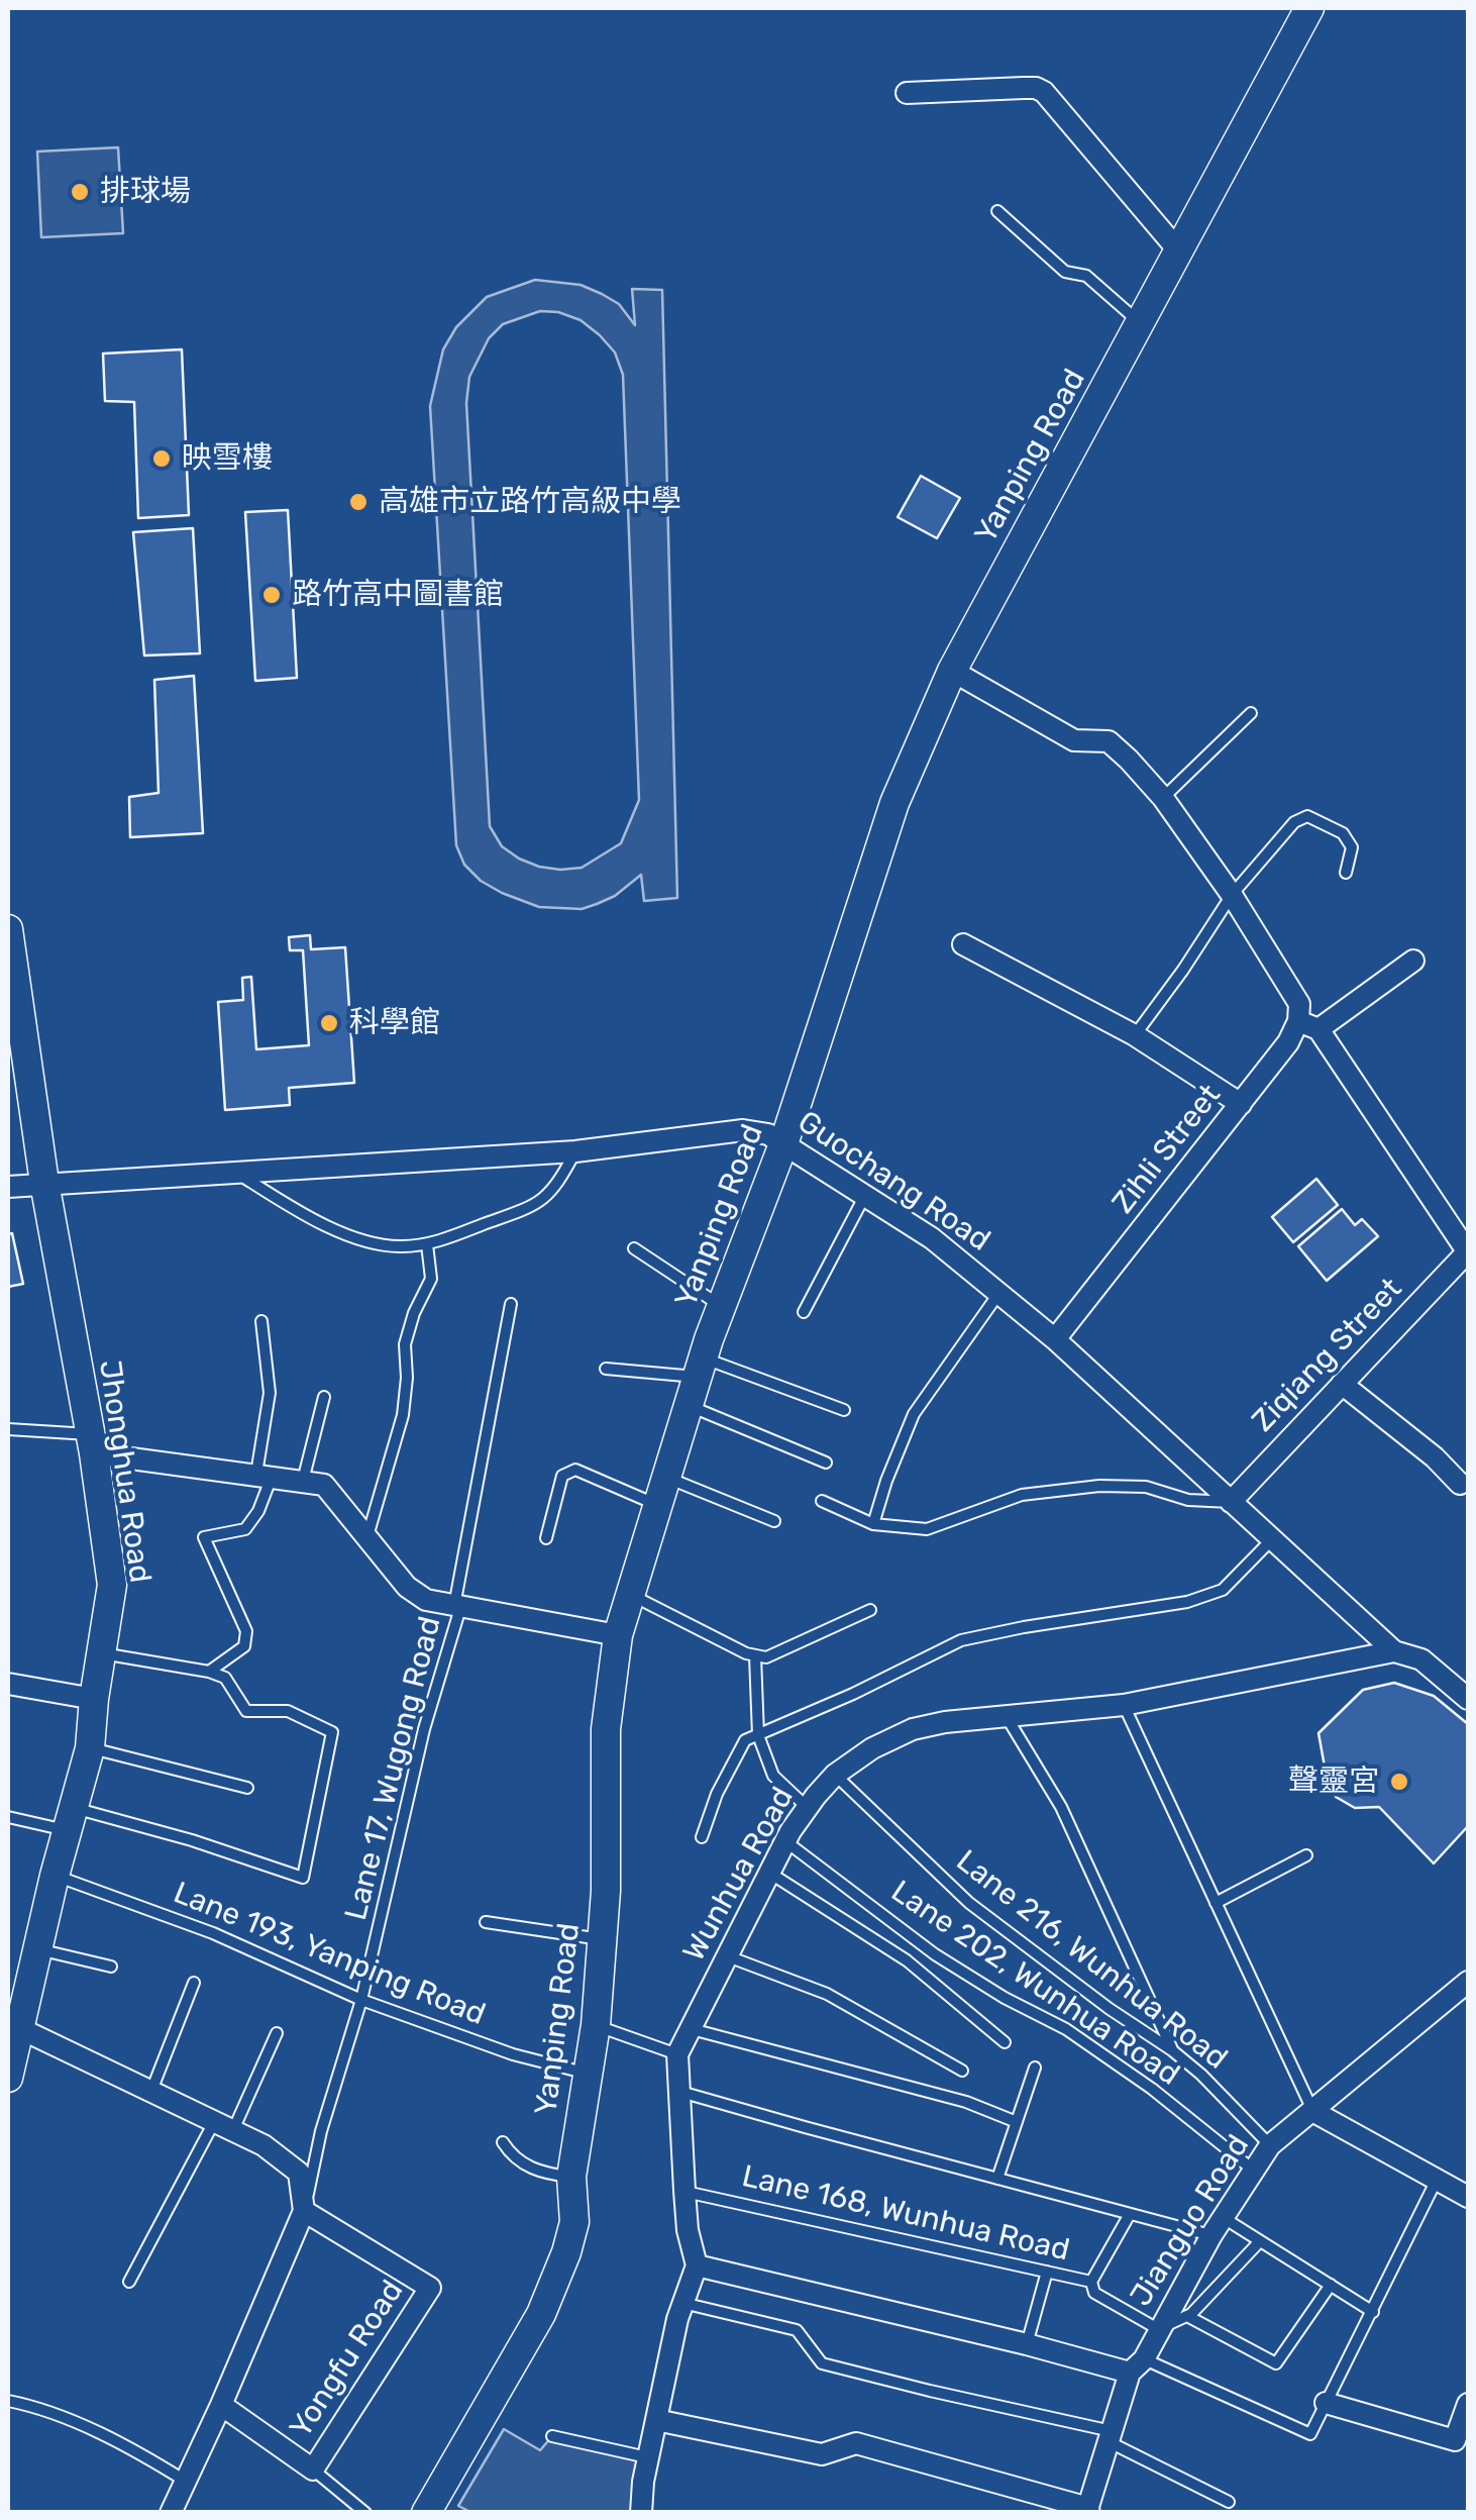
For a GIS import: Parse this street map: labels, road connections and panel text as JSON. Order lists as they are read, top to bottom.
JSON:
{
  "streets": {
    "street": [
      "Yanping Road",
      "Zihli Street",
      "Guochang Road",
      "Ziqiang Street",
      "Jhonghua Road",
      "Wunhua Road",
      "Jianguo Road",
      "Yongfu Road"
    ],
    "lane": [
      "Lane 17, Wugong Road",
      "Lane 193, Yanping Road",
      "Lane 216, Wunhua Road",
      "Lane 202, Wunhua Road",
      "Lane 168, Wunhua Road"
    ]
  },
  "crossings": [
    ["Yanping Road", "Guochang Road"],
    ["Yanping Road", "Lane 193, Yanping Road"],
    ["Zihli Street", "Guochang Road"],
    ["Guochang Road", "Ziqiang Street"],
    ["Guochang Road", "Jhonghua Road"],
    ["Guochang Road", "Wunhua Road"],
    ["Jhonghua Road", "Lane 193, Yanping Road"],
    ["Lane 17, Wugong Road", "Lane 193, Yanping Road"],
    ["Lane 17, Wugong Road", "Yongfu Road"],
    ["Wunhua Road", "Lane 216, Wunhua Road"],
    ["Wunhua Road", "Lane 202, Wunhua Road"],
    ["Lane 216, Wunhua Road", "Jianguo Road"],
    ["Lane 202, Wunhua Road", "Jianguo Road"],
    ["Lane 168, Wunhua Road", "Jianguo Road"]
  ],
  "places": [
    "排球場",
    "映雪樓",
    "高雄市立路竹高級中學",
    "路竹高中圖書館",
    "科學館",
    "聲靈宮"
  ]
}
